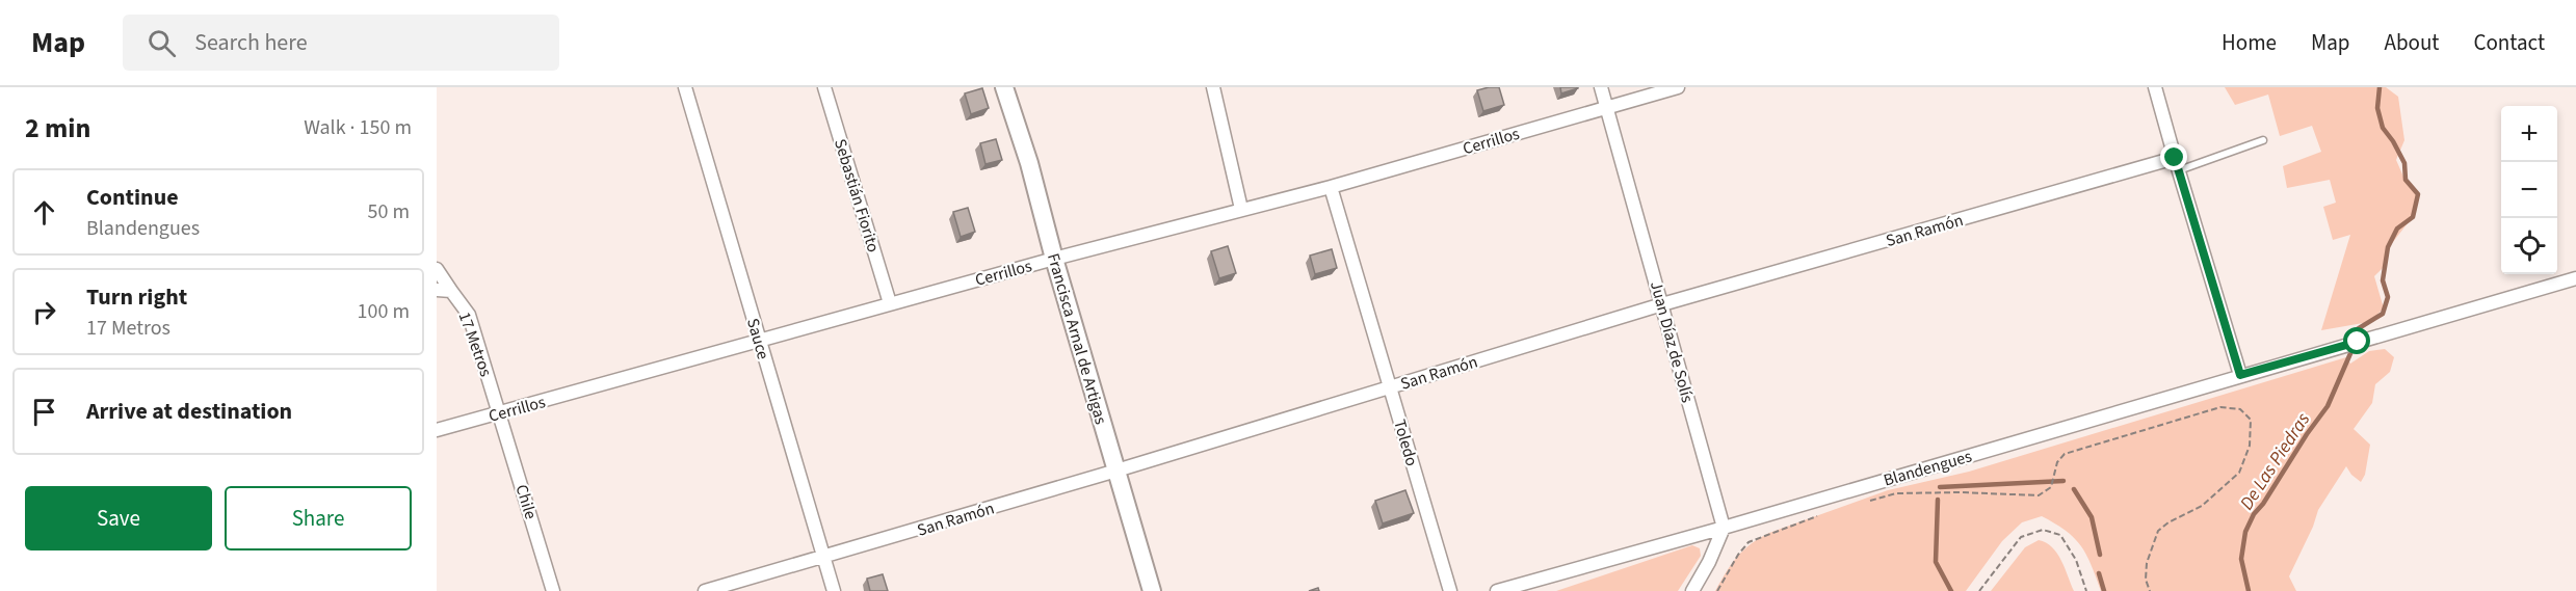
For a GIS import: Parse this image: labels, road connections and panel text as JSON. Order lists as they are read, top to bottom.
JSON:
{
  "streets": {
    "street": [
      "Cerrillos",
      "Sebastián Fiorito",
      "San Ramón",
      "Sauce",
      "Francisca Arnal de Artigas",
      "Juan Díaz de Solís",
      "17 Metros",
      "Toledo",
      "Blandengues",
      "Chile"
    ]
  },
  "crossings": [
    ["Cerrillos", "Sebastián Fiorito"],
    ["Cerrillos", "Sauce"],
    ["Cerrillos", "Francisca Arnal de Artigas"],
    ["Cerrillos", "Juan Díaz de Solís"],
    ["Cerrillos", "17 Metros"],
    ["Cerrillos", "Toledo"],
    ["Cerrillos", "Chile"],
    ["San Ramón", "Sauce"],
    ["San Ramón", "Francisca Arnal de Artigas"],
    ["San Ramón", "Juan Díaz de Solís"],
    ["San Ramón", "Toledo"],
    ["Juan Díaz de Solís", "Blandengues"],
    ["17 Metros", "Chile"]
  ],
  "water": ["De Las Piedras"],
  "page": {
    "header": "Map",
    "search": "Search here",
    "nav": [
      "Home",
      "Map",
      "About",
      "Contact"
    ],
    "heading": ["2 min", "Walk · 150 m"],
    "map_buttons": ["+", "−"],
    "list": [
      ["Continue", "Blandengues", "50 m"],
      ["Turn right", "17 Metros", "100 m"],
      "Arrive at destination"
    ],
    "buttons": ["Save", "Share"]
  }
}
